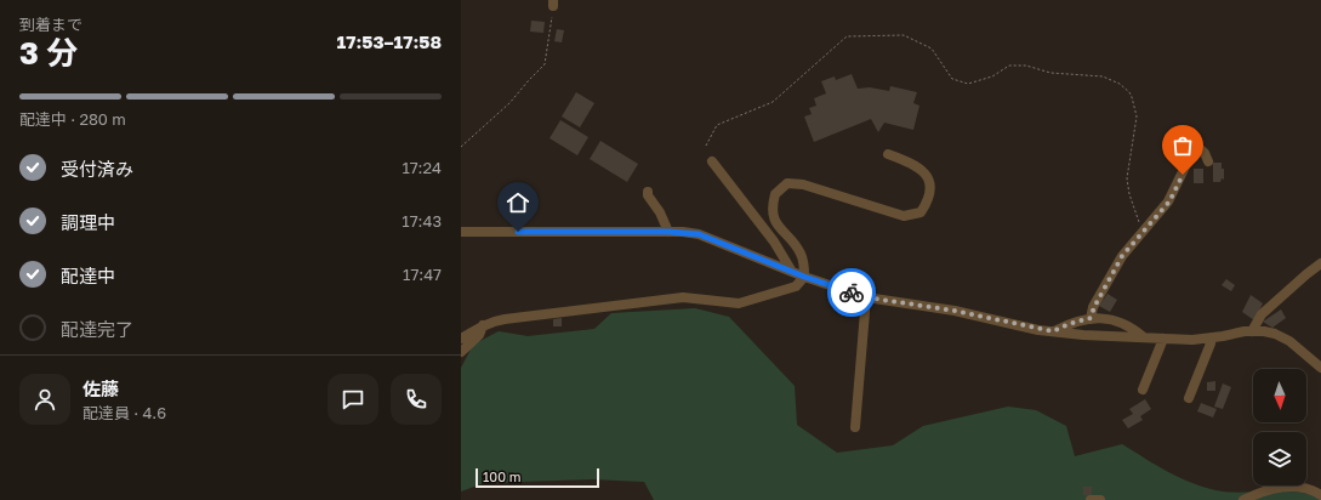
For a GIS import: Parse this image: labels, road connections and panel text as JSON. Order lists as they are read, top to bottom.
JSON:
{
  "scale_bar": "100 m",
  "north": "bottom",
  "page": {
    "heading": ["3 分", "到着まで", "17:53–17:58"],
    "panel": ["佐藤", "配達員 · 4.6"],
    "bar": "配達中 · 280 m",
    "list": [
      ["受付済み", "17:24"],
      ["調理中", "17:43"],
      ["配達中", "17:47"],
      "配達完了"
    ],
    "scale": "100 m"
  }
}
